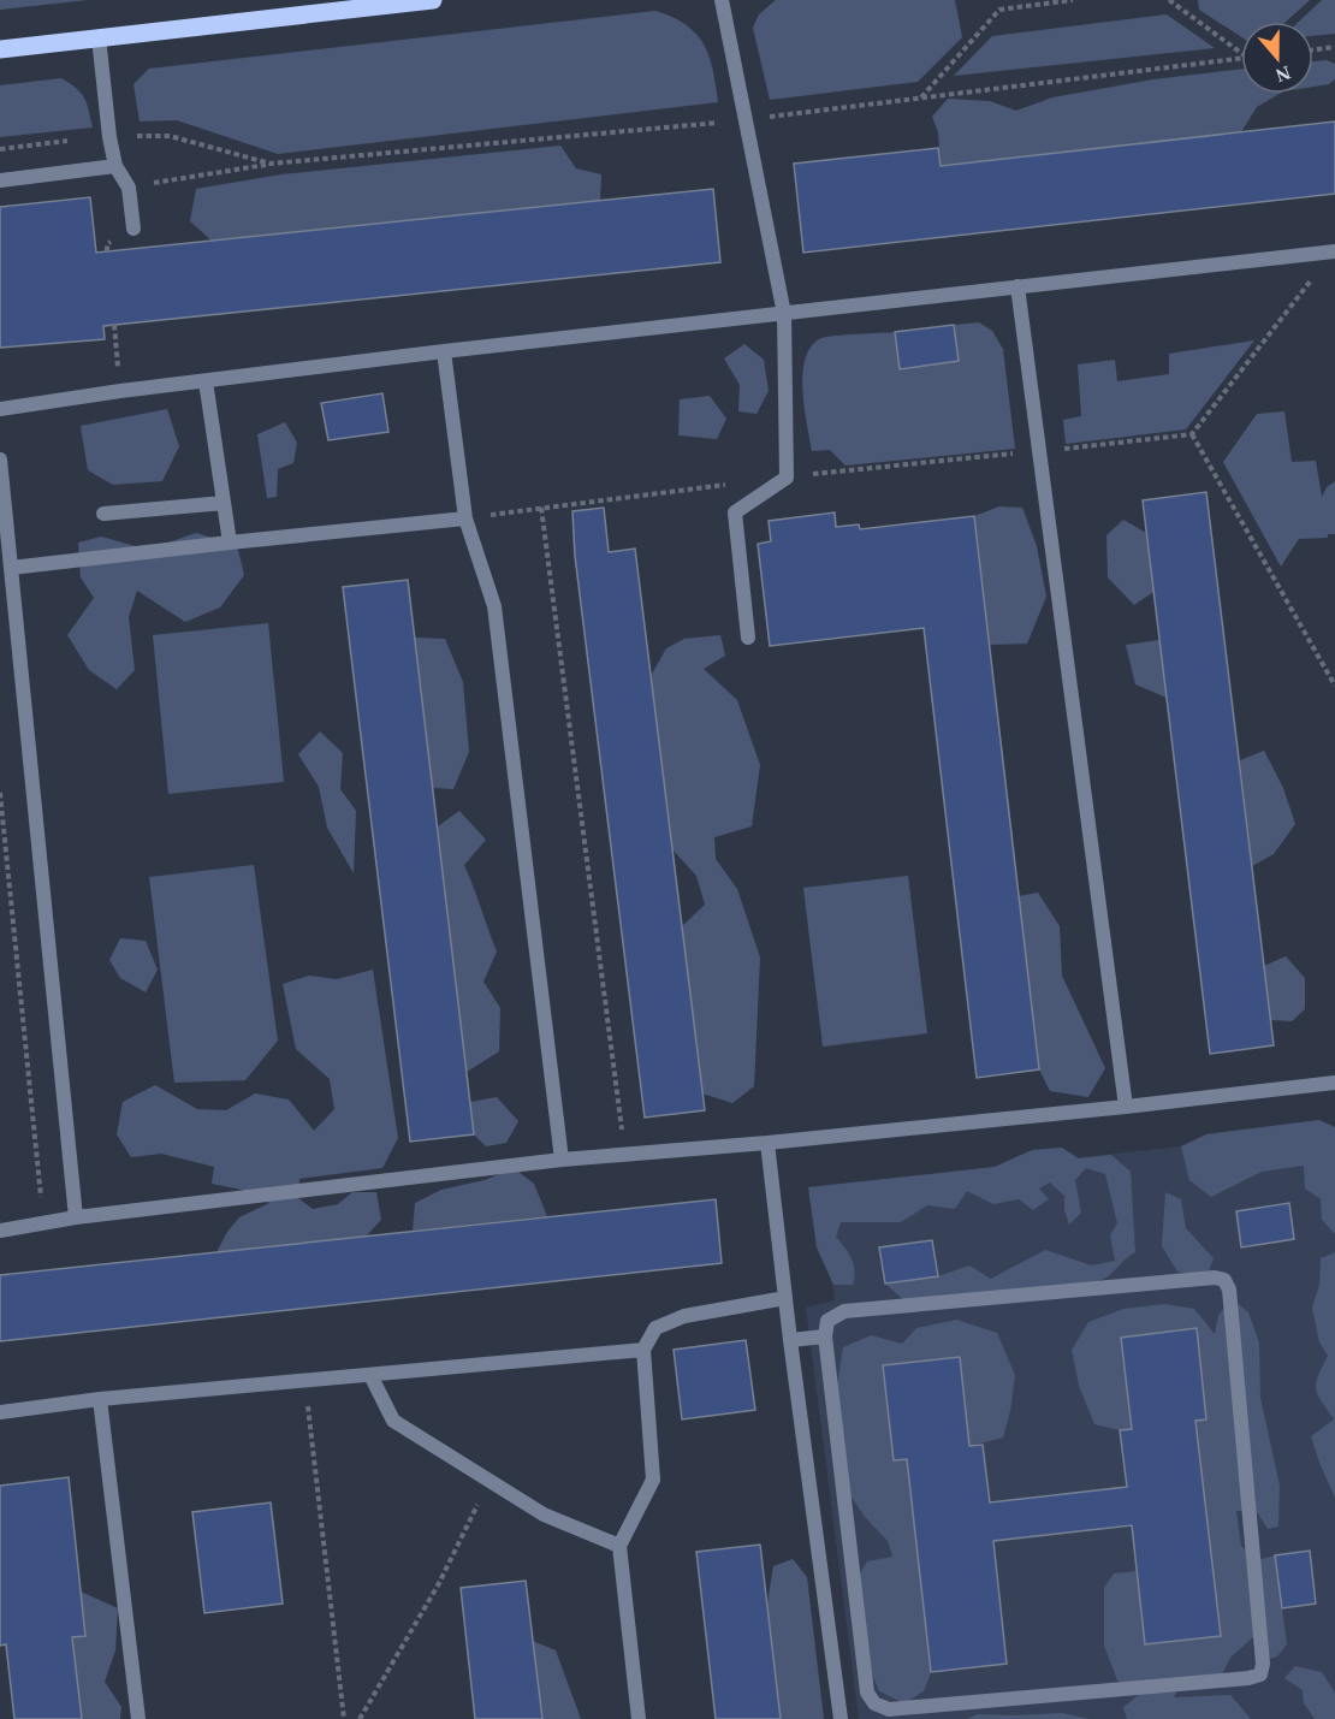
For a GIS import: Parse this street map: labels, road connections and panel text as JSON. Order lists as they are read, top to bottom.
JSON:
{
  "north": "bottom"
}
